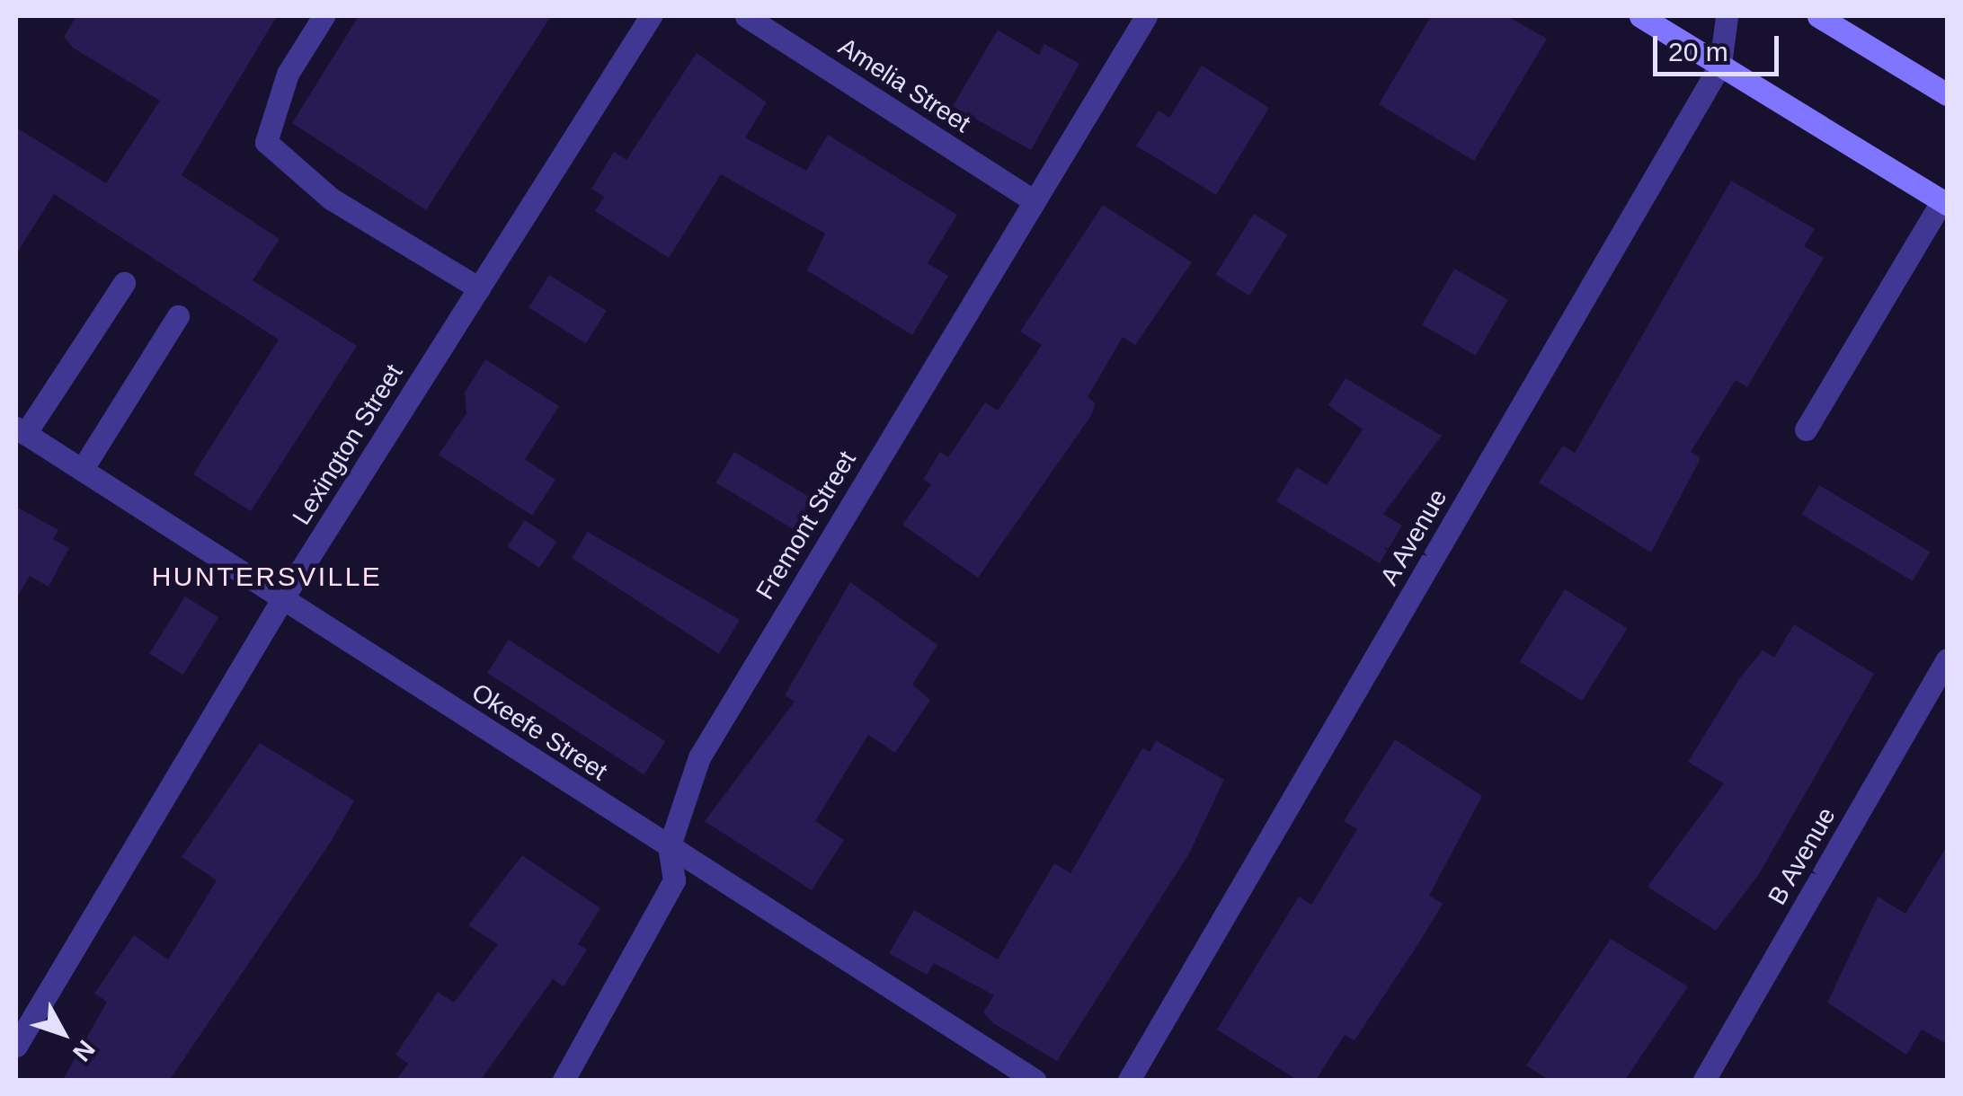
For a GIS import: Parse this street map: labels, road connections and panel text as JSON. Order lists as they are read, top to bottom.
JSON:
{
  "streets": {
    "street": [
      "Amelia Street",
      "Lexington Street",
      "Fremont Street",
      "A Avenue",
      "Okeefe Street",
      "B Avenue"
    ]
  },
  "crossings": [
    ["Amelia Street", "Fremont Street"],
    ["Lexington Street", "Okeefe Street"],
    ["Fremont Street", "Okeefe Street"]
  ],
  "districts": ["HUNTERSVILLE"],
  "scale_bar": "20 m",
  "north": "bottom right"
}
